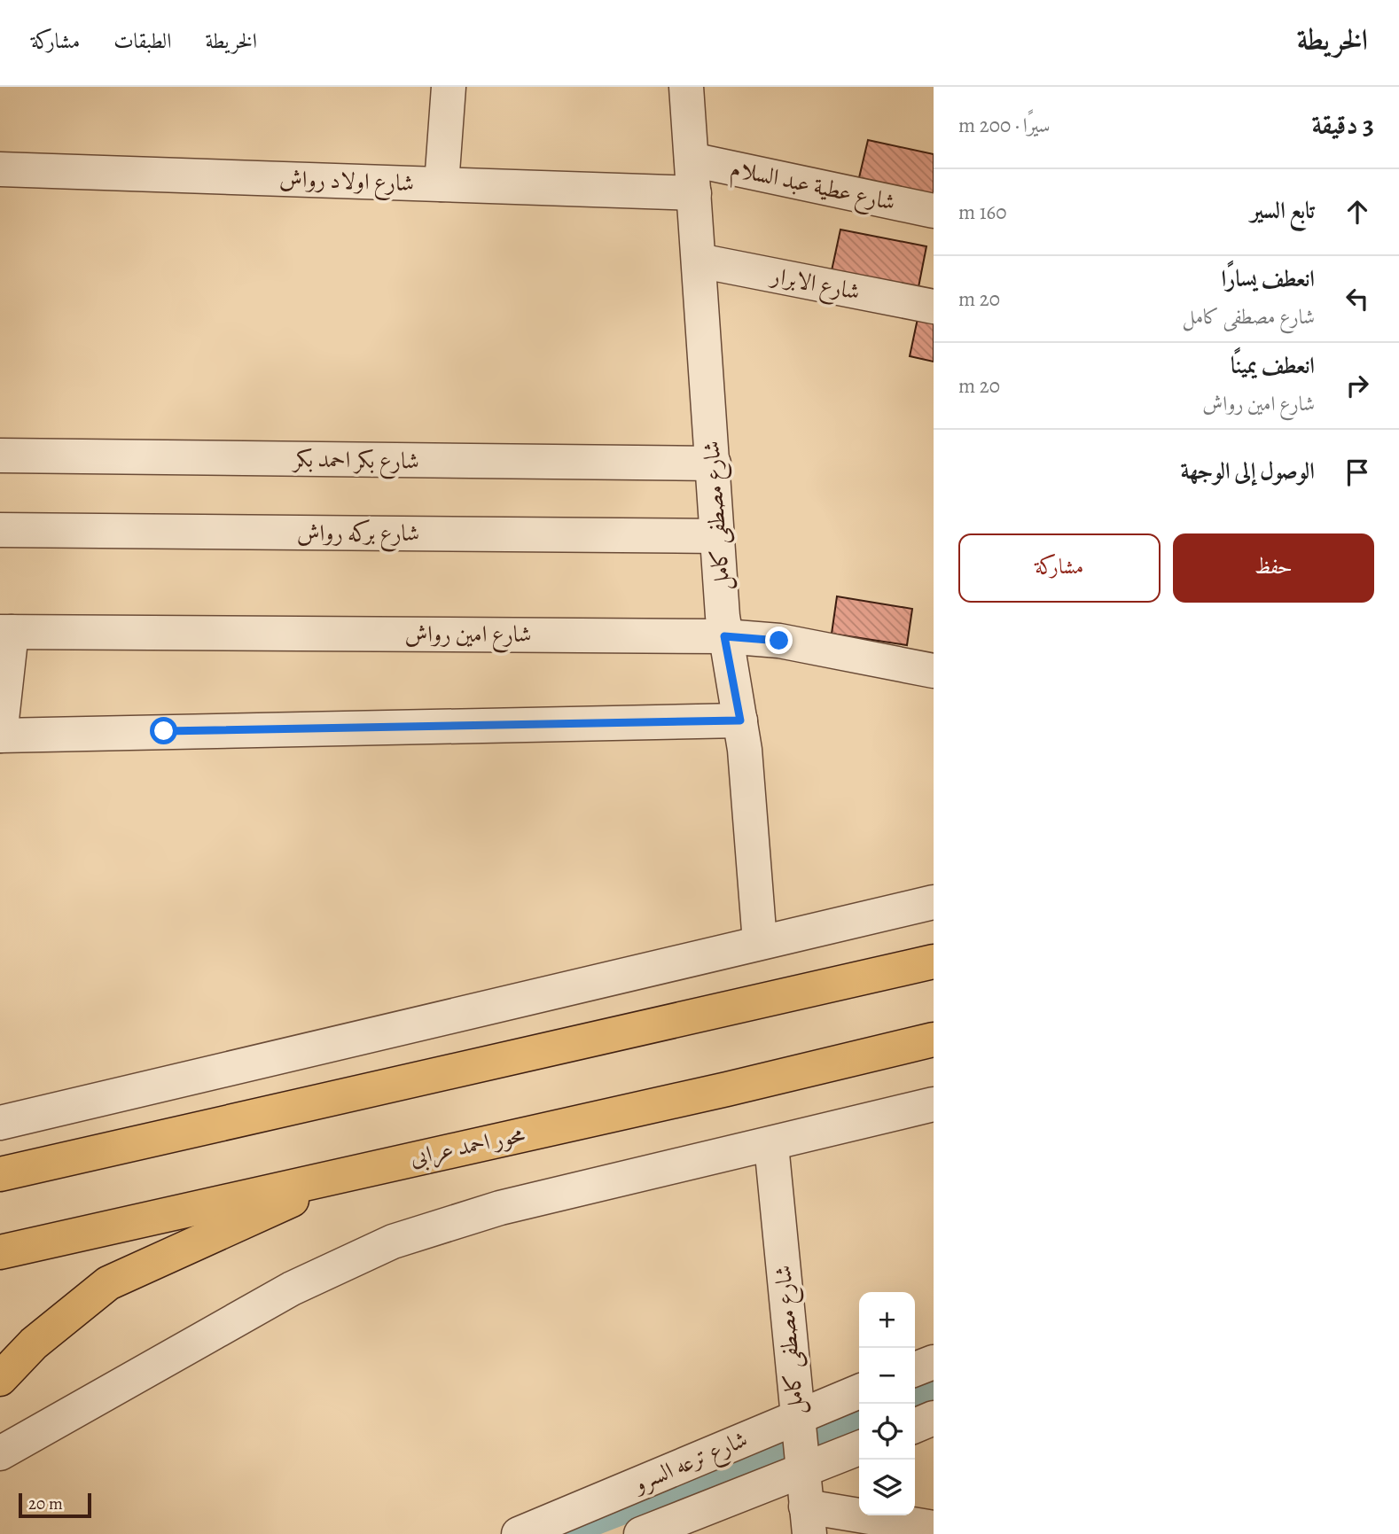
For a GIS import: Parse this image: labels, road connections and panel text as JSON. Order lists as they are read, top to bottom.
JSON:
{
  "streets": {
    "highway": ["محور احمد عرابى"],
    "street": [
      "شارع اولاد رواش",
      "شارع عطية عبد السلام",
      "شارع الابرار",
      "شارع بكر احمد بكر",
      "شارع مصطفى كامل",
      "شارع بركه رواش",
      "شارع امين رواش",
      "شارع ترعه السرو"
    ]
  },
  "crossings": [
    ["شارع اولاد رواش", "شارع مصطفى كامل"],
    ["شارع عطية عبد السلام", "شارع مصطفى كامل"],
    ["شارع الابرار", "شارع مصطفى كامل"],
    ["شارع بكر احمد بكر", "شارع مصطفى كامل"],
    ["شارع مصطفى كامل", "شارع بركه رواش"],
    ["شارع مصطفى كامل", "شارع امين رواش"],
    ["شارع مصطفى كامل", "شارع ترعه السرو"]
  ],
  "scale_bar": "20 m",
  "page": {
    "header": "الخريطة",
    "nav": ["الخريطة", "الطبقات", "مشاركة"],
    "heading": ["3 دقيقة", "سيرًا · 200 m"],
    "list": [
      ["تابع السير", "160 m"],
      ["انعطف يسارًا", "شارع مصطفى كامل", "20 m"],
      ["انعطف يمينًا", "شارع امين رواش", "20 m"],
      "الوصول إلى الوجهة"
    ],
    "buttons": ["حفظ", "مشاركة"],
    "map_buttons": ["+", "−"],
    "scale": "20 m"
  }
}
